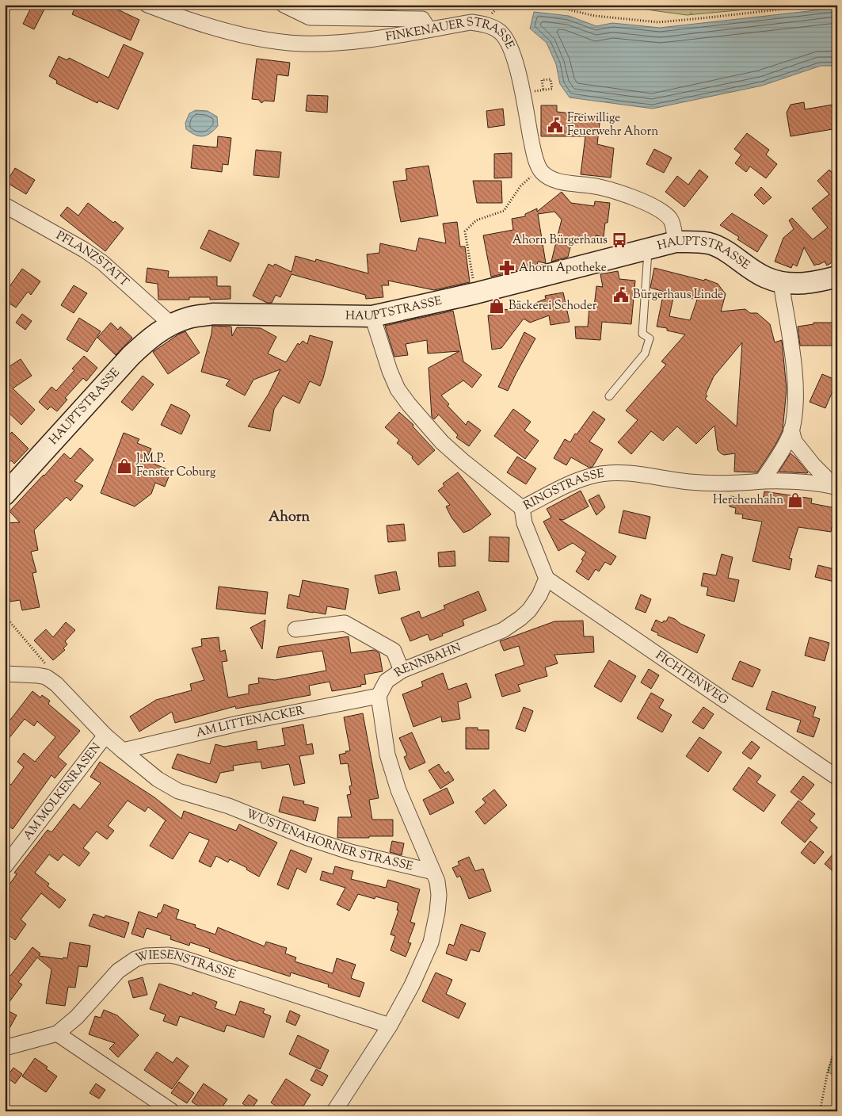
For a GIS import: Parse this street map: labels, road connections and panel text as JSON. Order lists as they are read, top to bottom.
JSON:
{
  "streets": {
    "street": [
      "FINKENAUER STRASSE",
      "HAUPTSTRASSE",
      "PFLANZSTATT",
      "RINGSTRASSE",
      "RENNBAHN",
      "FICHTENWEG",
      "AM LITTENACKER",
      "AM MOLKENRASEN",
      "WÜSTENAHORNER STRASSE",
      "WIESENSTRASSE"
    ]
  },
  "crossings": [
    ["HAUPTSTRASSE", "PFLANZSTATT"],
    ["HAUPTSTRASSE", "RINGSTRASSE"],
    ["RENNBAHN", "FICHTENWEG"],
    ["RENNBAHN", "AM LITTENACKER"],
    ["AM LITTENACKER", "WÜSTENAHORNER STRASSE"],
    ["AM MOLKENRASEN", "WÜSTENAHORNER STRASSE"]
  ],
  "districts": ["Ahorn"],
  "places": {
    "public building": ["Freiwillige Feuerwehr Ahorn", "Bürgerhaus Linde"],
    "bus stop": ["Ahorn Bürgerhaus"],
    "pharmacy": ["Ahorn Apotheke"],
    "shop": ["Bäckerei Schoder", "J.M.P. Fenster Coburg", "Herchenhahn"]
  }
}
